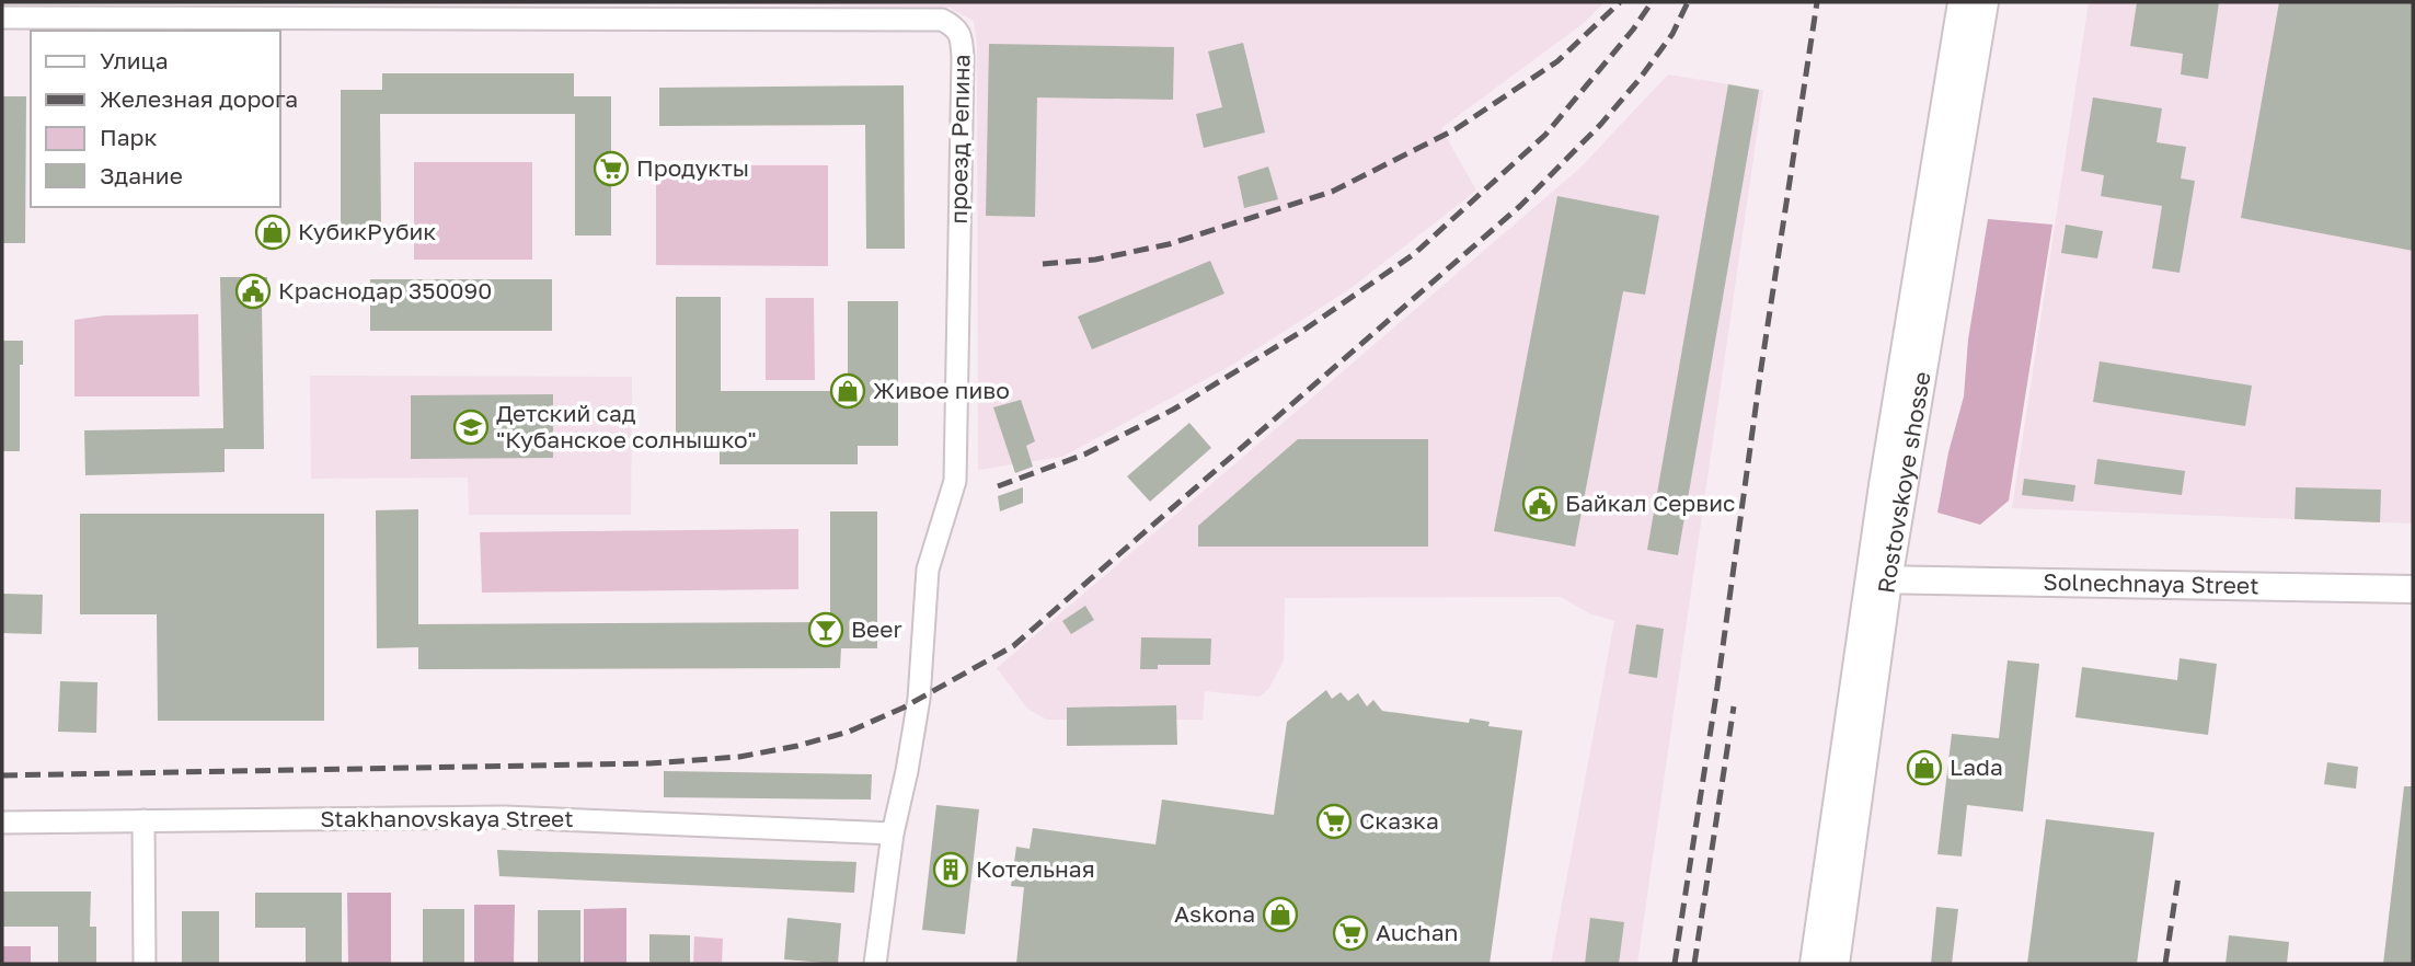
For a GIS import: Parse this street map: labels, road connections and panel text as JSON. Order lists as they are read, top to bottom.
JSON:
{
  "streets": {
    "main road": ["Rostovskoye shosse", "Solnechnaya Street"],
    "street": ["проезд Репина", "Stakhanovskaya Street"]
  },
  "crossings": [
    ["проезд Репина", "Stakhanovskaya Street"],
    ["Rostovskoye shosse", "Solnechnaya Street"]
  ],
  "places": {
    "supermarket": ["Продукты", "Сказка", "Auchan"],
    "shop": [
      "КубикРубик",
      "Живое пиво",
      "Lada",
      "Askona"
    ],
    "public building": ["Краснодар 350090", "Байкал Сервис"],
    "school or university": ["Детский сад \"Кубанское солнышко\""],
    "bar": ["Beer"],
    "building": ["Котельная"]
  },
  "legend": [
    "Улица",
    "Железная дорога",
    "Парк",
    "Здание"
  ]
}
